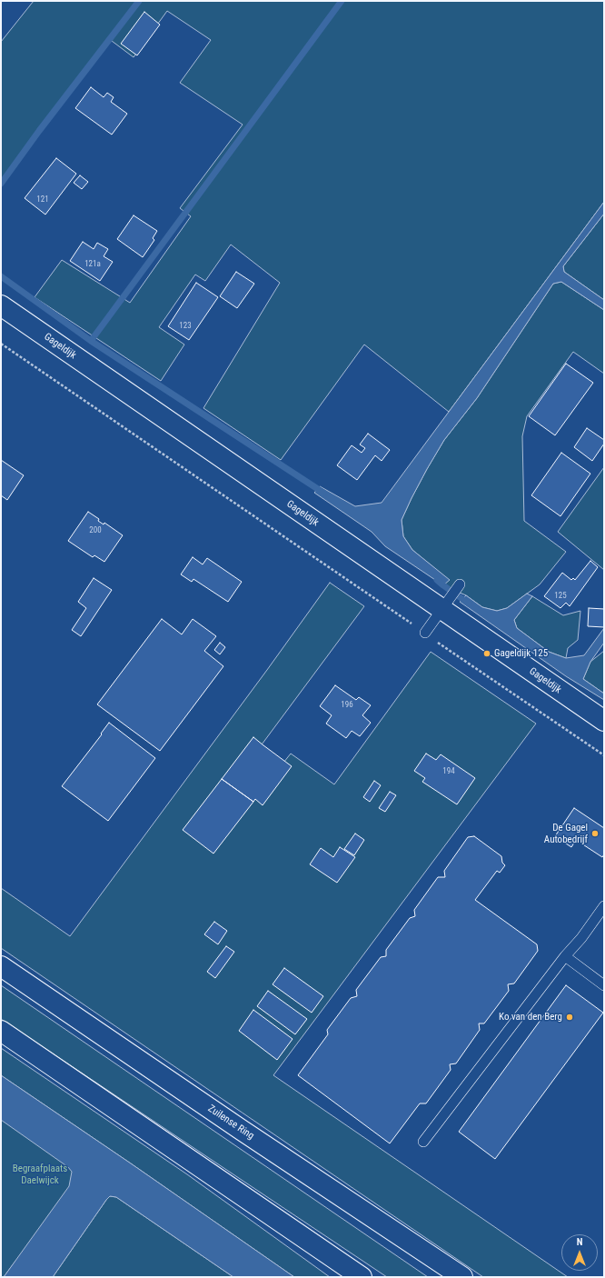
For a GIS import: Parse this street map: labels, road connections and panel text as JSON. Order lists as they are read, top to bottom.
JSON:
{
  "streets": {
    "main road": ["Gageldijk", "Zuilense Ring"]
  },
  "parks": ["Begraafplaats Daelwijck"],
  "places": ["Gageldijk 125", "De Gagel Autobedrijf", "Ko van den Berg"],
  "house_numbers": [
    "121",
    "121a",
    "123",
    "200",
    "125",
    "196",
    "194"
  ],
  "north": "top"
}
